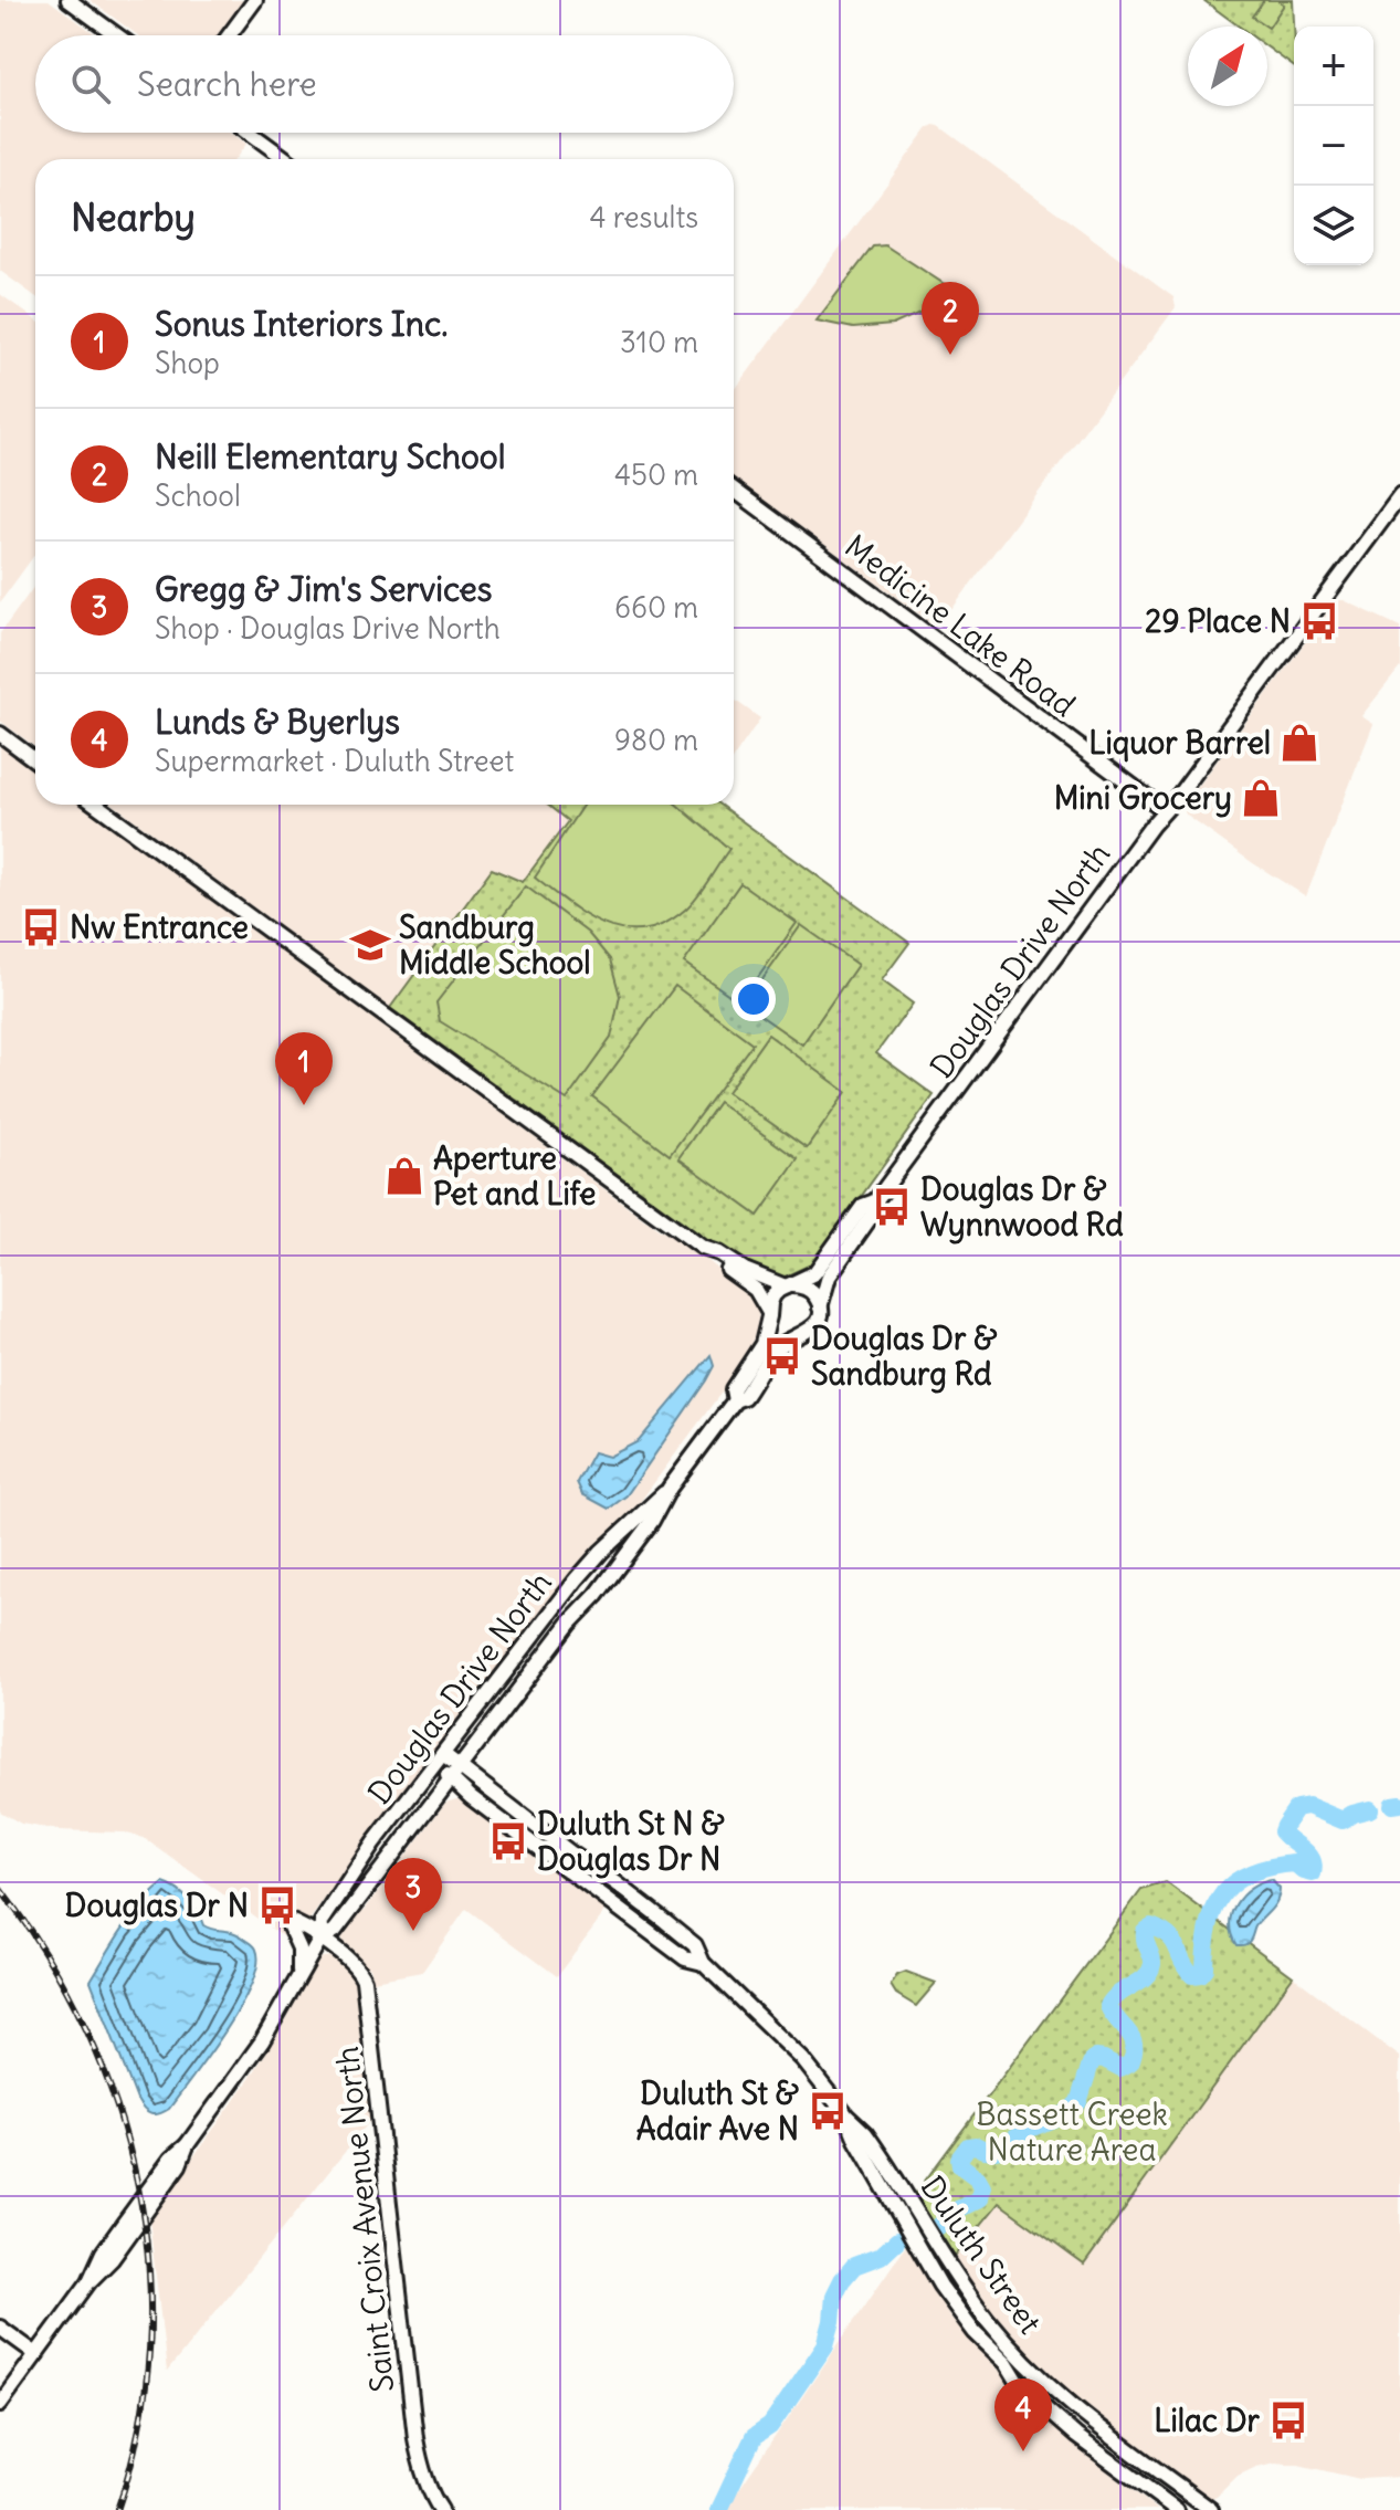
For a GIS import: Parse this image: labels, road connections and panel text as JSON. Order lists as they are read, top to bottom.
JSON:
{
  "streets": {
    "street": [
      "Medicine Lake Road",
      "Douglas Drive North",
      "Saint Croix Avenue North",
      "Duluth Street"
    ]
  },
  "crossings": [
    ["Medicine Lake Road", "Douglas Drive North"],
    ["Douglas Drive North", "Saint Croix Avenue North"],
    ["Douglas Drive North", "Duluth Street"]
  ],
  "parks": ["Bassett Creek Nature Area"],
  "places": {
    "bus stop": [
      "29 Place N",
      "Nw Entrance",
      "Douglas Dr & Wynnwood Rd",
      "Douglas Dr & Sandburg Rd",
      "Duluth St N & Douglas Dr N",
      "Douglas Dr N",
      "Duluth St & Adair Ave N",
      "Lilac Dr"
    ],
    "shop": ["Liquor Barrel", "Mini Grocery", "Aperture Pet and Life"],
    "school or university": ["Sandburg Middle School"]
  },
  "north": "top right",
  "page": {
    "map_buttons": ["+", "−"],
    "search": "Search here",
    "heading": ["Nearby", "4 results"],
    "list": [
      {
        "mark": "1",
        "name": "Sonus Interiors Inc.",
        "note": "Shop",
        "value": "310 m"
      },
      {
        "mark": "2",
        "name": "Neill Elementary School",
        "note": "School",
        "value": "450 m"
      },
      {
        "mark": "3",
        "name": "Gregg & Jim's Services",
        "note": "Shop · Douglas Drive North",
        "value": "660 m"
      },
      {
        "mark": "4",
        "name": "Lunds & Byerlys",
        "note": "Supermarket · Duluth Street",
        "value": "980 m"
      }
    ],
    "pins": [
      "2",
      "1",
      "3",
      "4"
    ]
  }
}
